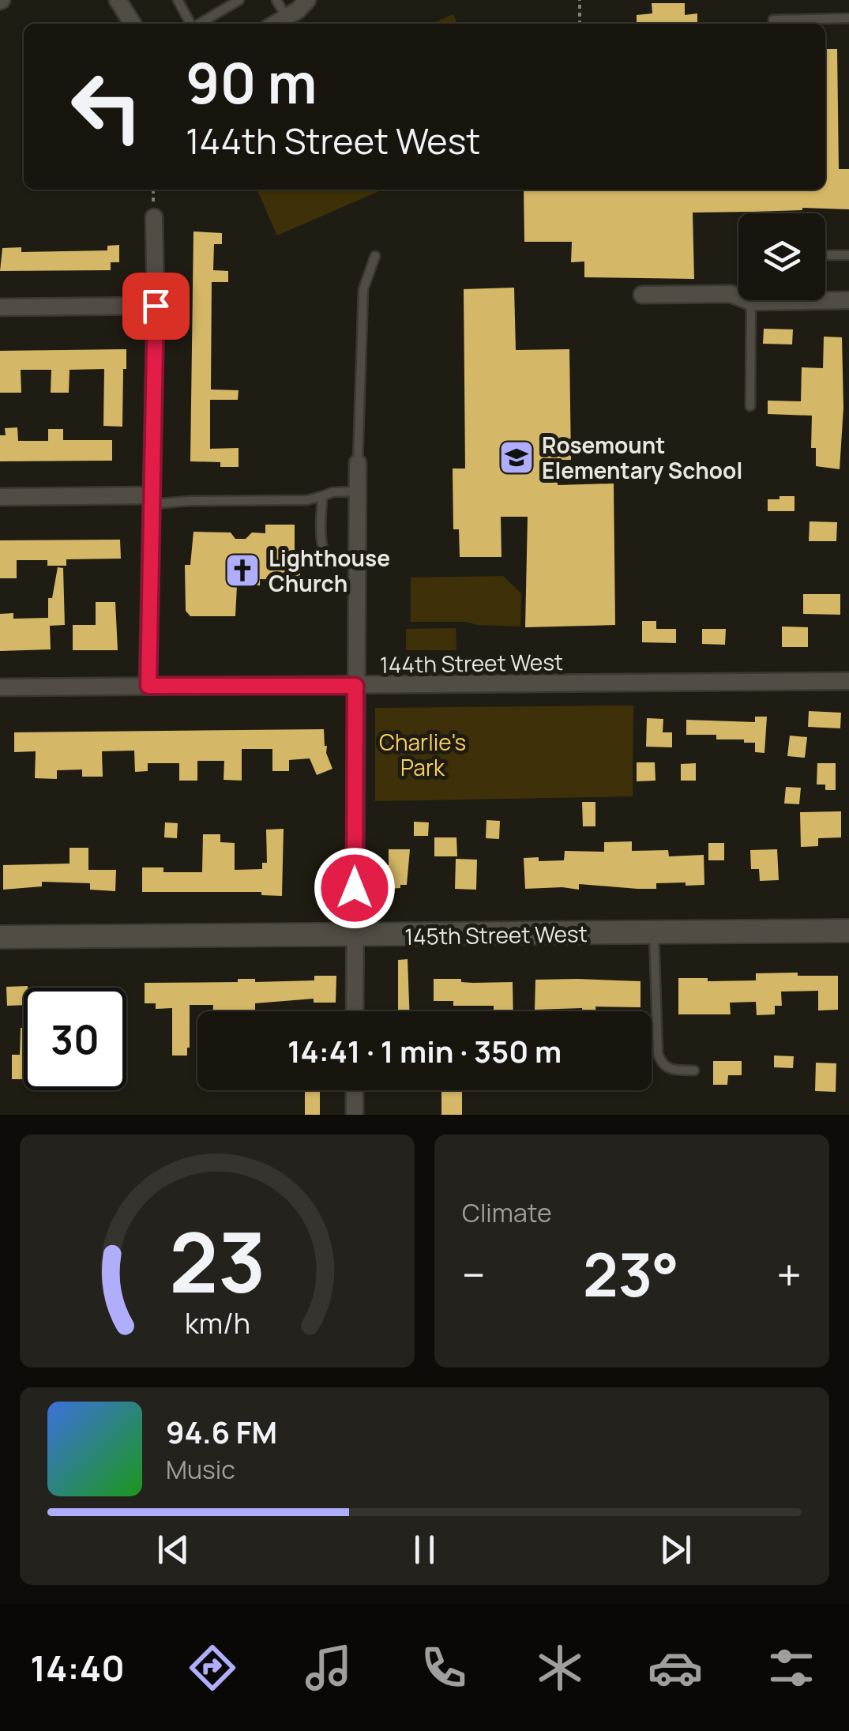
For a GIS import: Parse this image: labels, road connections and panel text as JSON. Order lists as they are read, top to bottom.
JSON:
{
  "streets": {
    "street": ["144th Street West", "145th Street West"]
  },
  "parks": ["Charlie's Park"],
  "places": {
    "school or university": ["Rosemount Elementary School"],
    "church": ["Lighthouse Church"]
  },
  "page": {
    "turn": ["90 m", "144th Street West"],
    "limit": "30",
    "trip": "14:41 · 1 min · 350 m",
    "tile": "Climate",
    "heat": ["−", "23°", "+"],
    "song": ["94.6 FM", "Music"],
    "tabs": "14:40",
    "gauge": ["23", "km/h"]
  }
}
